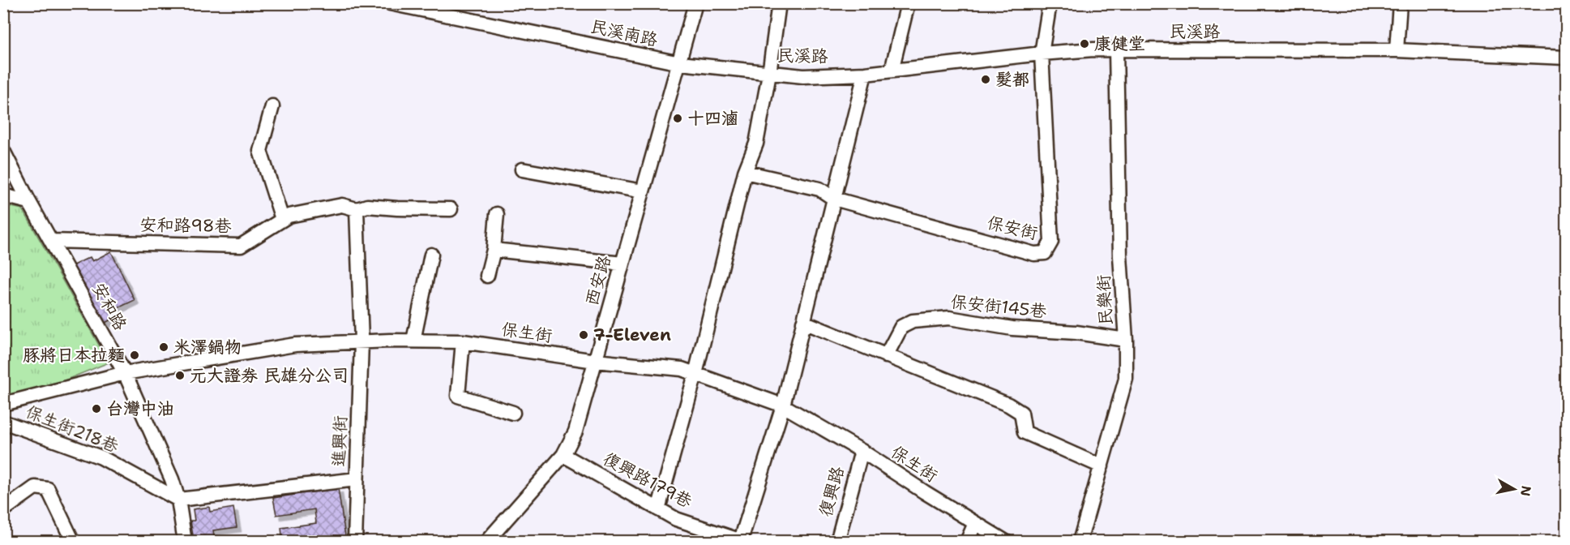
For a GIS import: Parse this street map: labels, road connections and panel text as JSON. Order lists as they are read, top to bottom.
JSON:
{
  "streets": {
    "street": [
      "民溪路",
      "民溪南路",
      "安和路98巷",
      "保安街",
      "西安路",
      "民樂街",
      "安和路",
      "保安街145巷",
      "保生街",
      "保生街218巷",
      "進興街",
      "復興路179巷",
      "復興路"
    ]
  },
  "crossings": [
    ["民溪路", "民溪南路"],
    ["民溪路", "保安街"],
    ["民溪路", "西安路"],
    ["民溪路", "民樂街"],
    ["民溪南路", "西安路"],
    ["安和路98巷", "安和路"],
    ["安和路98巷", "進興街"],
    ["西安路", "保生街"],
    ["西安路", "復興路179巷"],
    ["民樂街", "保安街145巷"],
    ["安和路", "保生街"],
    ["安和路", "保生街218巷"],
    ["保生街", "進興街"],
    ["保生街", "復興路"]
  ],
  "places": [
    "康健堂",
    "髮都",
    "十四滷",
    "7-Eleven",
    "米澤鍋物",
    "豚將日本拉麵",
    "元大證券 民雄分公司",
    "台灣中油"
  ],
  "north": "right"
}
